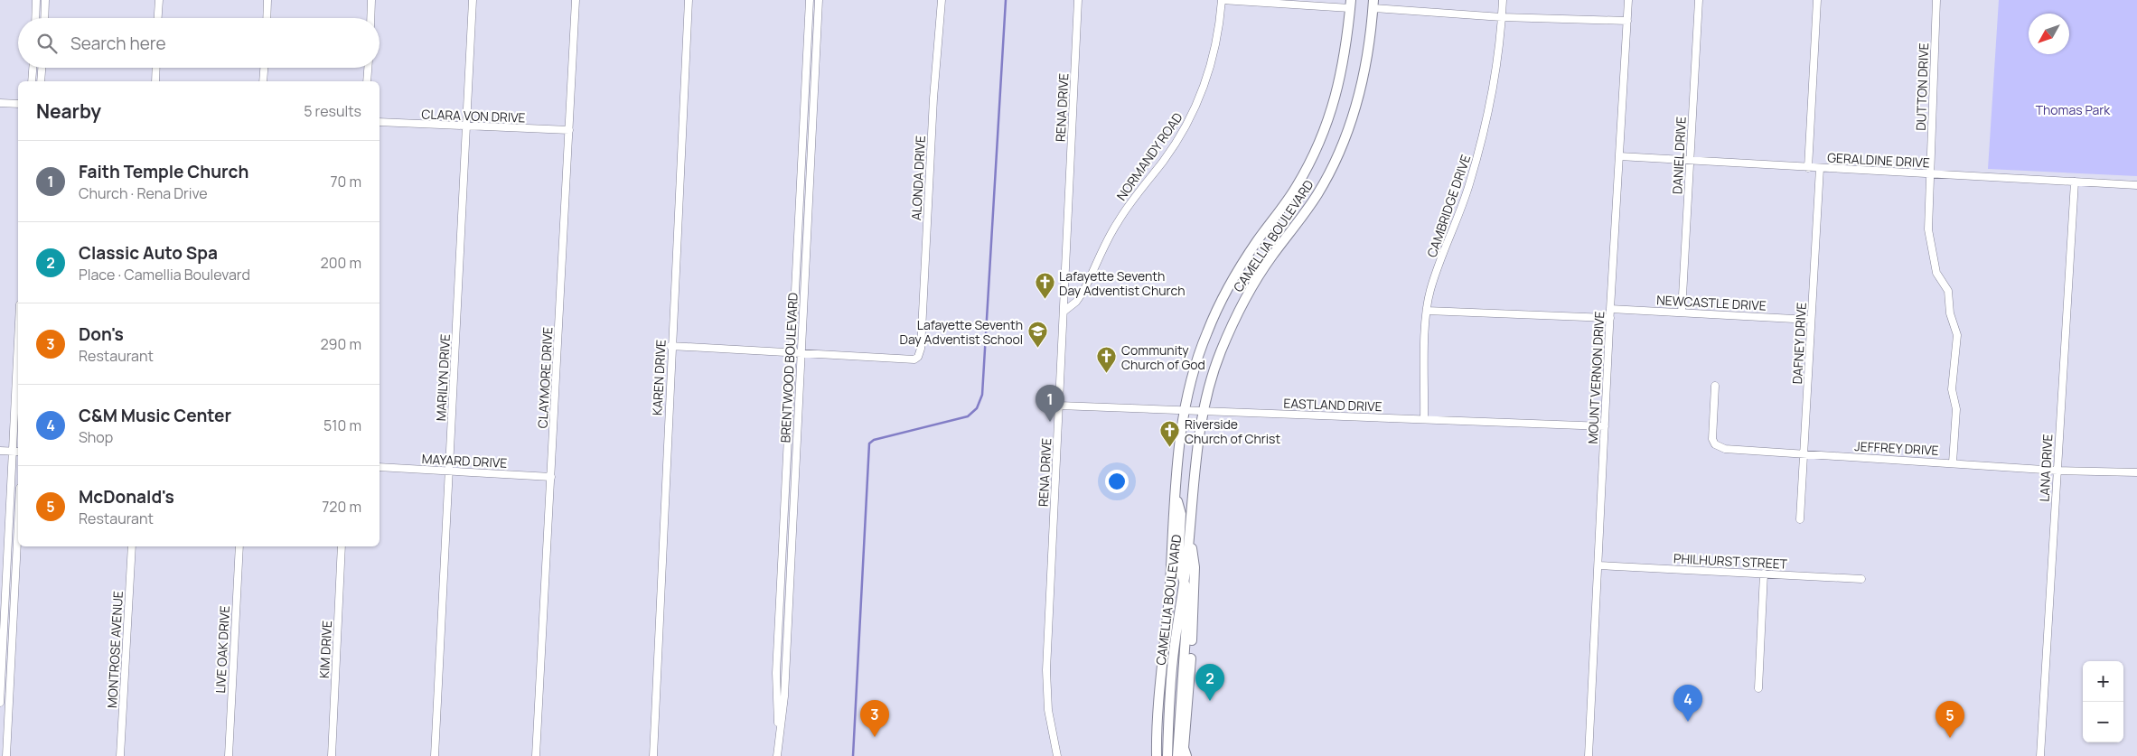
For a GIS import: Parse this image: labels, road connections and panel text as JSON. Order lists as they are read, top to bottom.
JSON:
{
  "streets": {
    "main road": ["CAMELLIA BOULEVARD"],
    "street": [
      "DUTTON DRIVE",
      "RENA DRIVE",
      "CLARA VON DRIVE",
      "DANIEL DRIVE",
      "NORMANDY ROAD",
      "GERALDINE DRIVE",
      "ALONDA DRIVE",
      "CAMBRIDGE DRIVE",
      "NEWCASTLE DRIVE",
      "DAFNEY DRIVE",
      "BRENTWOOD BOULEVARD",
      "MARILYN DRIVE",
      "CLAYMORE DRIVE",
      "KAREN DRIVE",
      "MOUNT VERNON DRIVE",
      "EASTLAND DRIVE",
      "JEFFREY DRIVE",
      "MAYARD DRIVE",
      "LANA DRIVE",
      "PHILHURST STREET",
      "MONTROSE AVENUE",
      "LIVE OAK DRIVE",
      "KIM DRIVE"
    ]
  },
  "crossings": [
    ["DUTTON DRIVE", "GERALDINE DRIVE"],
    ["DUTTON DRIVE", "JEFFREY DRIVE"],
    ["RENA DRIVE", "NORMANDY ROAD"],
    ["RENA DRIVE", "EASTLAND DRIVE"],
    ["CLARA VON DRIVE", "MARILYN DRIVE"],
    ["CLARA VON DRIVE", "CLAYMORE DRIVE"],
    ["DANIEL DRIVE", "GERALDINE DRIVE"],
    ["DANIEL DRIVE", "NEWCASTLE DRIVE"],
    ["GERALDINE DRIVE", "DAFNEY DRIVE"],
    ["GERALDINE DRIVE", "MOUNT VERNON DRIVE"],
    ["GERALDINE DRIVE", "LANA DRIVE"],
    ["ALONDA DRIVE", "BRENTWOOD BOULEVARD"],
    ["CAMBRIDGE DRIVE", "EASTLAND DRIVE"],
    ["CAMELLIA BOULEVARD", "EASTLAND DRIVE"],
    ["NEWCASTLE DRIVE", "DAFNEY DRIVE"],
    ["NEWCASTLE DRIVE", "MOUNT VERNON DRIVE"],
    ["DAFNEY DRIVE", "JEFFREY DRIVE"],
    ["MARILYN DRIVE", "MAYARD DRIVE"],
    ["CLAYMORE DRIVE", "MAYARD DRIVE"],
    ["MOUNT VERNON DRIVE", "EASTLAND DRIVE"],
    ["MOUNT VERNON DRIVE", "PHILHURST STREET"],
    ["JEFFREY DRIVE", "LANA DRIVE"]
  ],
  "parks": ["Thomas Park"],
  "places": {
    "church": ["Lafayette Seventh Day Adventist Church", "Community Church of God", "Riverside Church of Christ"],
    "school or university": ["Lafayette Seventh Day Adventist School"]
  },
  "north": "bottom left",
  "page": {
    "search": "Search here",
    "heading": ["Nearby", "5 results"],
    "list": [
      {
        "mark": "1",
        "name": "Faith Temple Church",
        "note": "Church · Rena Drive",
        "value": "70 m"
      },
      {
        "mark": "2",
        "name": "Classic Auto Spa",
        "note": "Place · Camellia Boulevard",
        "value": "200 m"
      },
      {
        "mark": "3",
        "name": "Don's",
        "note": "Restaurant",
        "value": "290 m"
      },
      {
        "mark": "4",
        "name": "C&M Music Center",
        "note": "Shop",
        "value": "510 m"
      },
      {
        "mark": "5",
        "name": "McDonald's",
        "note": "Restaurant",
        "value": "720 m"
      }
    ],
    "pins": [
      "1",
      "2",
      "4",
      "3",
      "5"
    ],
    "map_buttons": ["+", "−"]
  }
}
